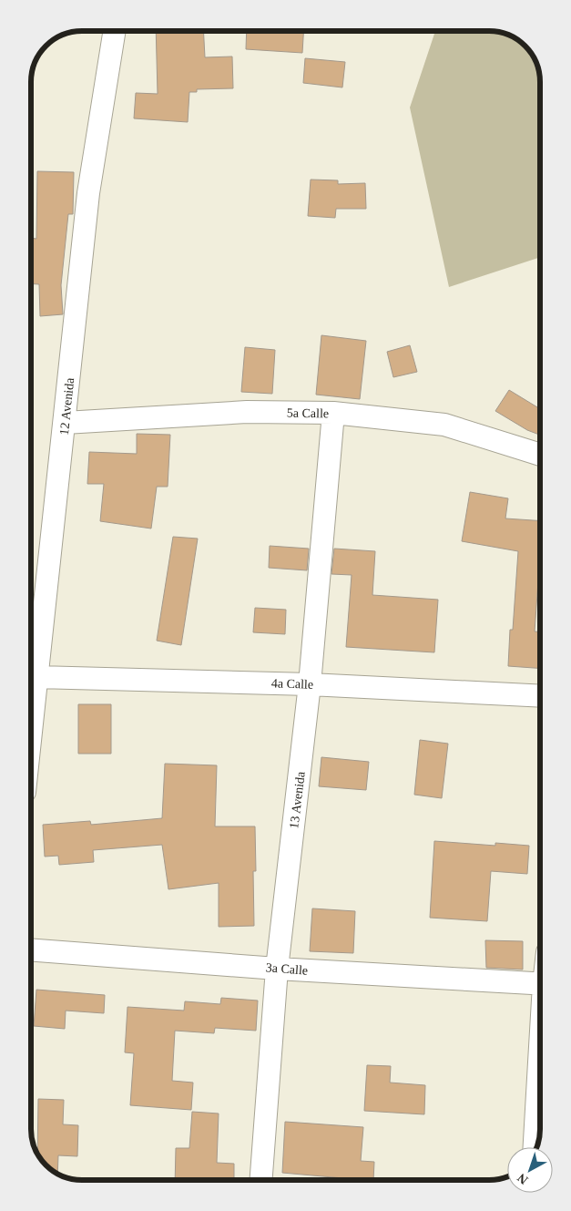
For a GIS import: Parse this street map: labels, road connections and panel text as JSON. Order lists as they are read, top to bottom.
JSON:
{
  "streets": {
    "street": [
      "12 Avenida",
      "5a Calle",
      "4a Calle",
      "13 Avenida",
      "3a Calle"
    ]
  },
  "crossings": [
    ["12 Avenida", "5a Calle"],
    ["12 Avenida", "4a Calle"],
    ["5a Calle", "13 Avenida"],
    ["4a Calle", "13 Avenida"],
    ["13 Avenida", "3a Calle"]
  ],
  "north": "bottom left"
}
